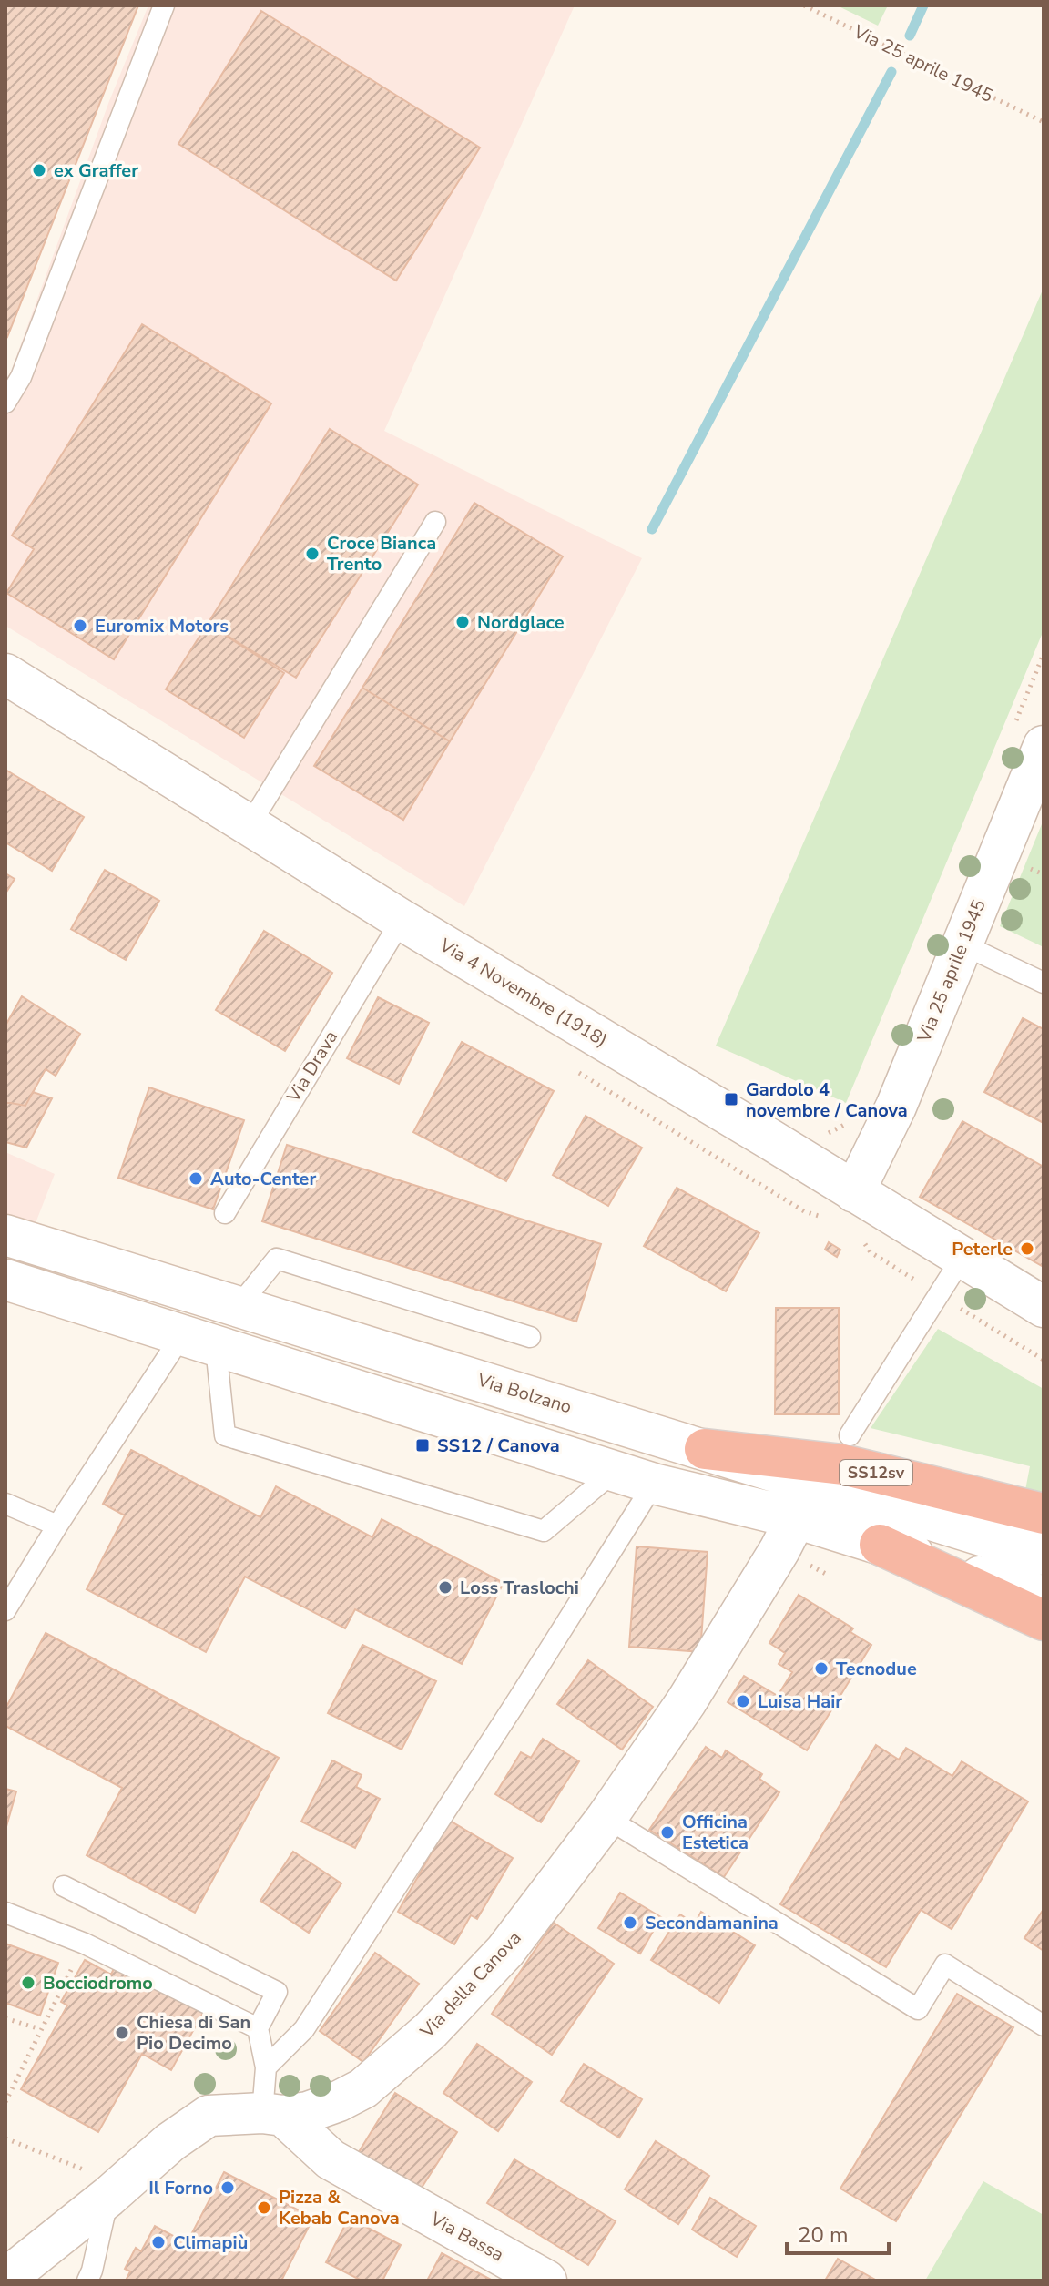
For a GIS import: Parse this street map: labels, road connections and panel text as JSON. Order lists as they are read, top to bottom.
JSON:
{
  "streets": {
    "highway": ["SS12sv"],
    "street": [
      "Via 25 aprile 1945",
      "Via 4 Novembre (1918)",
      "Via Bolzano",
      "Via della Canova",
      "Via Bassa"
    ],
    "lane": ["Via Drava"]
  },
  "crossings": [
    ["Via 25 aprile 1945", "Via 4 Novembre (1918)"],
    ["Via 4 Novembre (1918)", "Via Drava"],
    ["Via Bolzano", "SS12sv"],
    ["Via della Canova", "Via Bassa"]
  ],
  "places": {
    "other": [
      "ex Graffer",
      "Croce Bianca Trento",
      "Nordglace",
      "Euromix Motors",
      "Auto-Center",
      "Peterle",
      "Loss Traslochi",
      "Tecnodue",
      "Luisa Hair",
      "Officina Estetica",
      "Secondamanina",
      "Bocciodromo",
      "Chiesa di San Pio Decimo",
      "Il Forno",
      "Pizza & Kebab Canova",
      "Climapiù"
    ],
    "transit": ["Gardolo 4 novembre / Canova", "SS12 / Canova"]
  },
  "scale_bar": "20 m"
}
